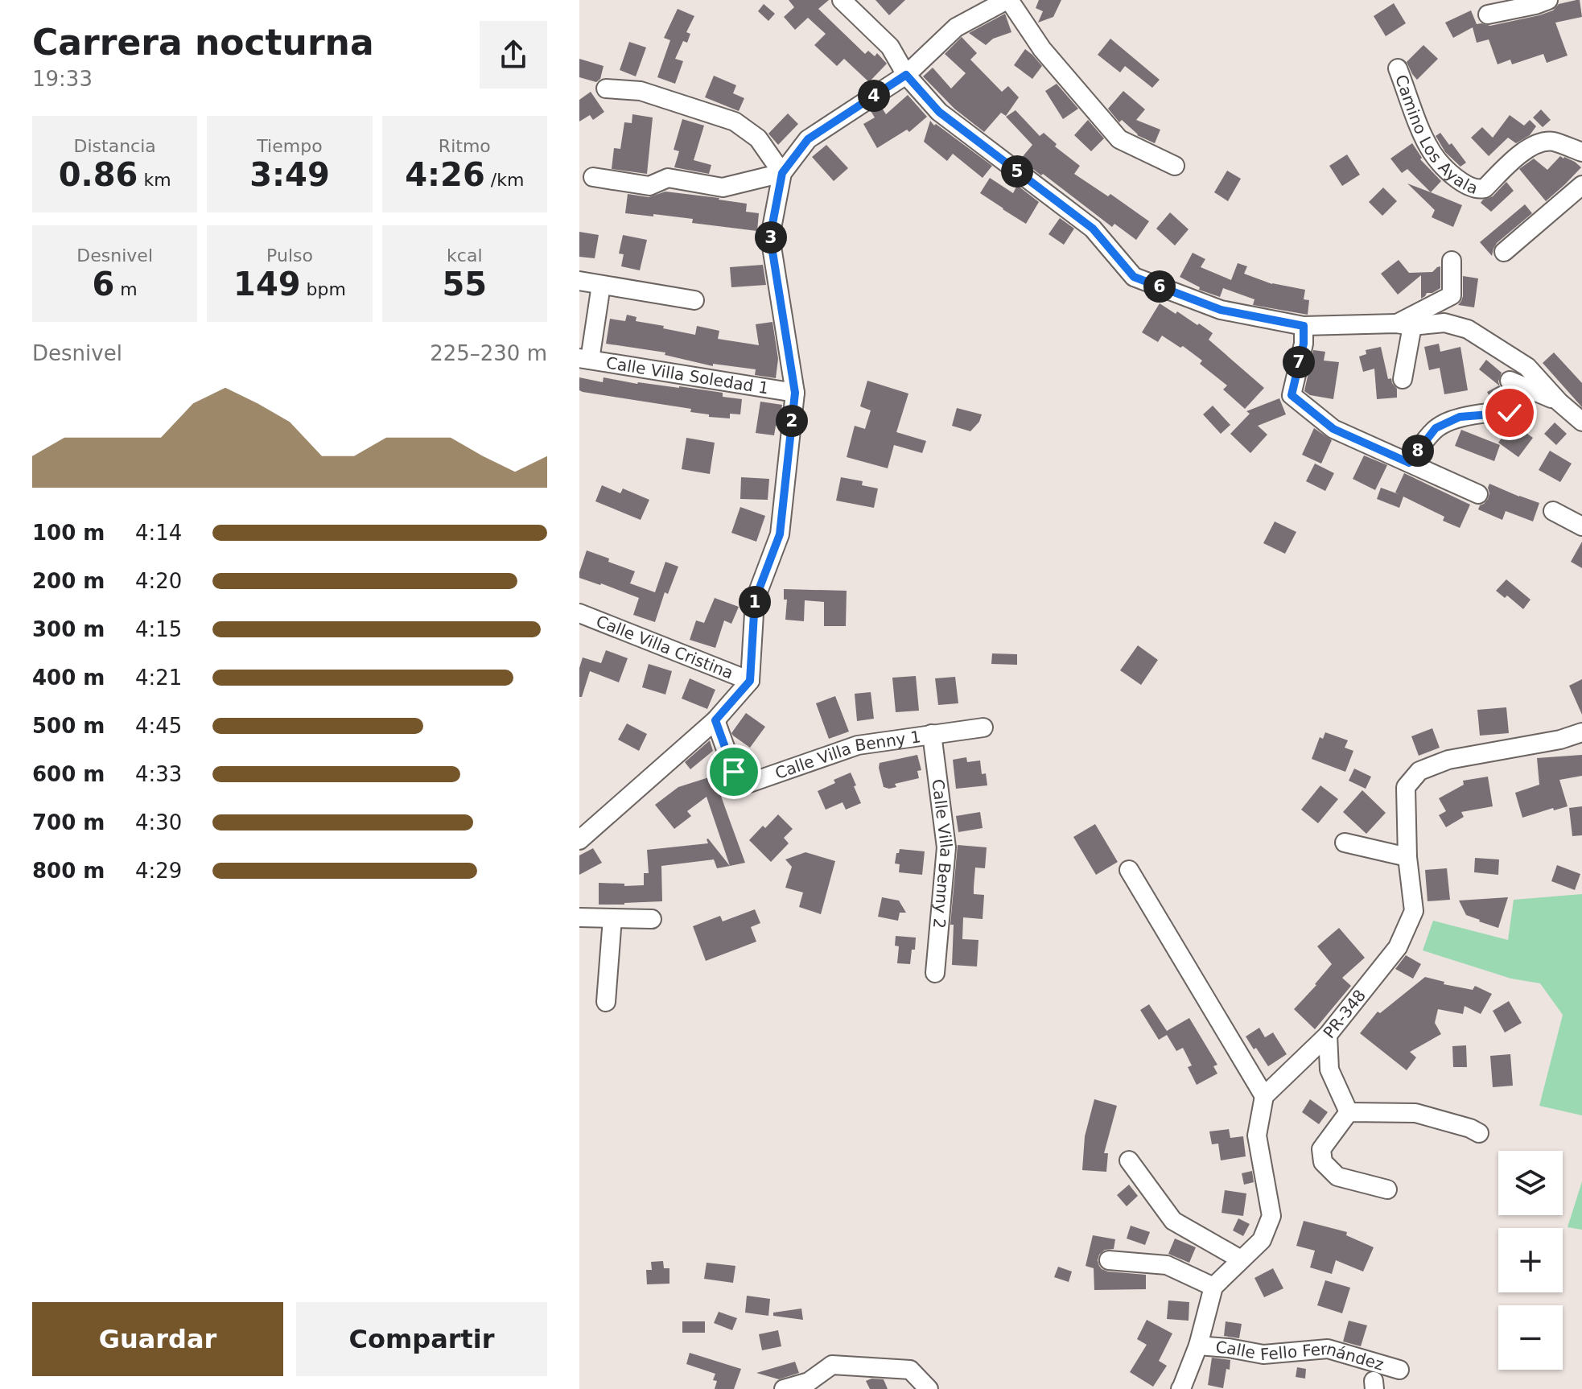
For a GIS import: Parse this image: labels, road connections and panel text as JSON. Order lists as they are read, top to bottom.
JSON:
{
  "streets": {
    "street": [
      "Camino Los Ayala",
      "Calle Villa Soledad 1",
      "Calle Villa Cristina",
      "Calle Villa Benny 1",
      "Calle Villa Benny 2",
      "PR-348",
      "Calle Fello Fernández"
    ]
  },
  "crossings": [
    ["Calle Villa Benny 1", "Calle Villa Benny 2"]
  ],
  "page": {
    "heading": ["Carrera nocturna", "19:33"],
    "pins": [
      "4",
      "5",
      "3",
      "6",
      "7",
      "2",
      "8",
      "1"
    ],
    "stats": [
      ["Distancia", "0.86 km"],
      ["Tiempo", "3:49"],
      ["Ritmo", "4:26 /km"],
      ["Desnivel", "6 m"],
      ["Pulso", "149 bpm"],
      ["kcal", "55"]
    ],
    "chart": ["Desnivel", "225–230 m"],
    "list": [
      {
        "name": "100 m",
        "note": "4:14"
      },
      {
        "name": "200 m",
        "note": "4:20"
      },
      {
        "name": "300 m",
        "note": "4:15"
      },
      {
        "name": "400 m",
        "note": "4:21"
      },
      {
        "name": "500 m",
        "note": "4:45"
      },
      {
        "name": "600 m",
        "note": "4:33"
      },
      {
        "name": "700 m",
        "note": "4:30"
      },
      {
        "name": "800 m",
        "note": "4:29"
      }
    ],
    "map_buttons": ["+", "−"],
    "buttons": ["Guardar", "Compartir"]
  }
}
